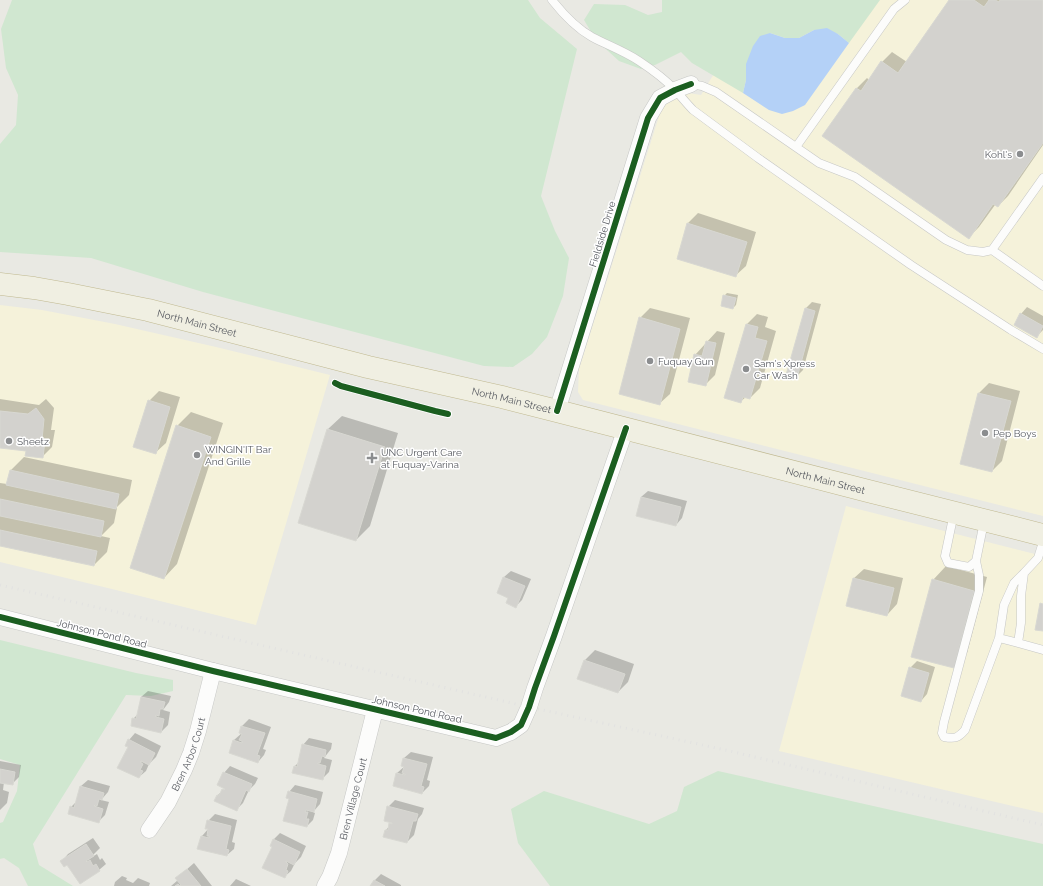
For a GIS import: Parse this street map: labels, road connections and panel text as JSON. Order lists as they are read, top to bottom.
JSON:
{
  "streets": {
    "highway": ["North Main Street"],
    "street": [
      "Fieldside Drive",
      "Johnson Pond Road",
      "Bren Arbor Court",
      "Bren Village Court"
    ]
  },
  "crossings": [
    ["Fieldside Drive", "North Main Street"],
    ["North Main Street", "Johnson Pond Road"],
    ["Johnson Pond Road", "Bren Arbor Court"],
    ["Johnson Pond Road", "Bren Village Court"]
  ],
  "places": {
    "other": [
      "Kohl's",
      "Fuquay Gun",
      "Sam's Xpress Car Wash",
      "Pep Boys",
      "Sheetz",
      "WINGIN'IT Bar And Grille"
    ],
    "health": ["UNC Urgent Care at Fuquay-Varina"]
  }
}
